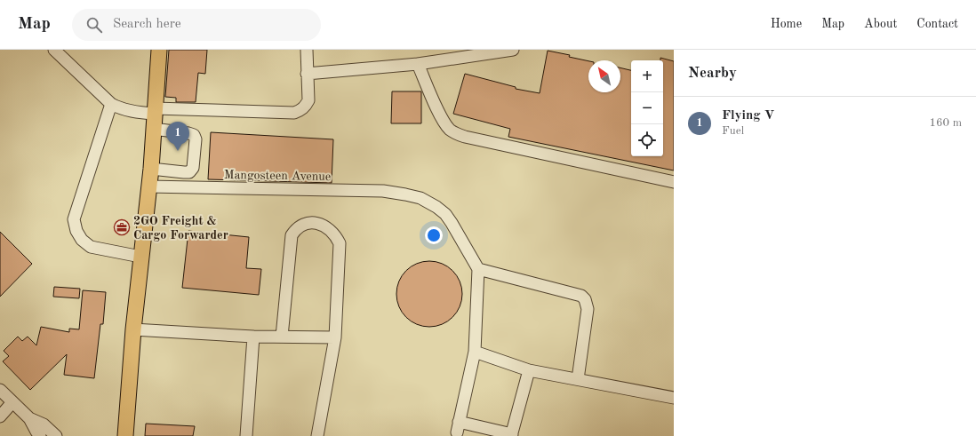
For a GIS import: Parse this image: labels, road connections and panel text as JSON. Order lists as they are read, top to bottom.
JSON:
{
  "streets": {
    "street": ["Mangosteen Avenue"]
  },
  "places": {
    "office": ["2GO Freight & Cargo Forwarder"]
  },
  "north": "top left",
  "page": {
    "header": "Map",
    "search": "Search here",
    "nav": [
      "Home",
      "Map",
      "About",
      "Contact"
    ],
    "heading": "Nearby",
    "map_buttons": ["+", "−"],
    "list": [
      {
        "mark": "1",
        "name": "Flying V",
        "note": "Fuel",
        "value": "160 m"
      }
    ],
    "pins": "1"
  }
}
